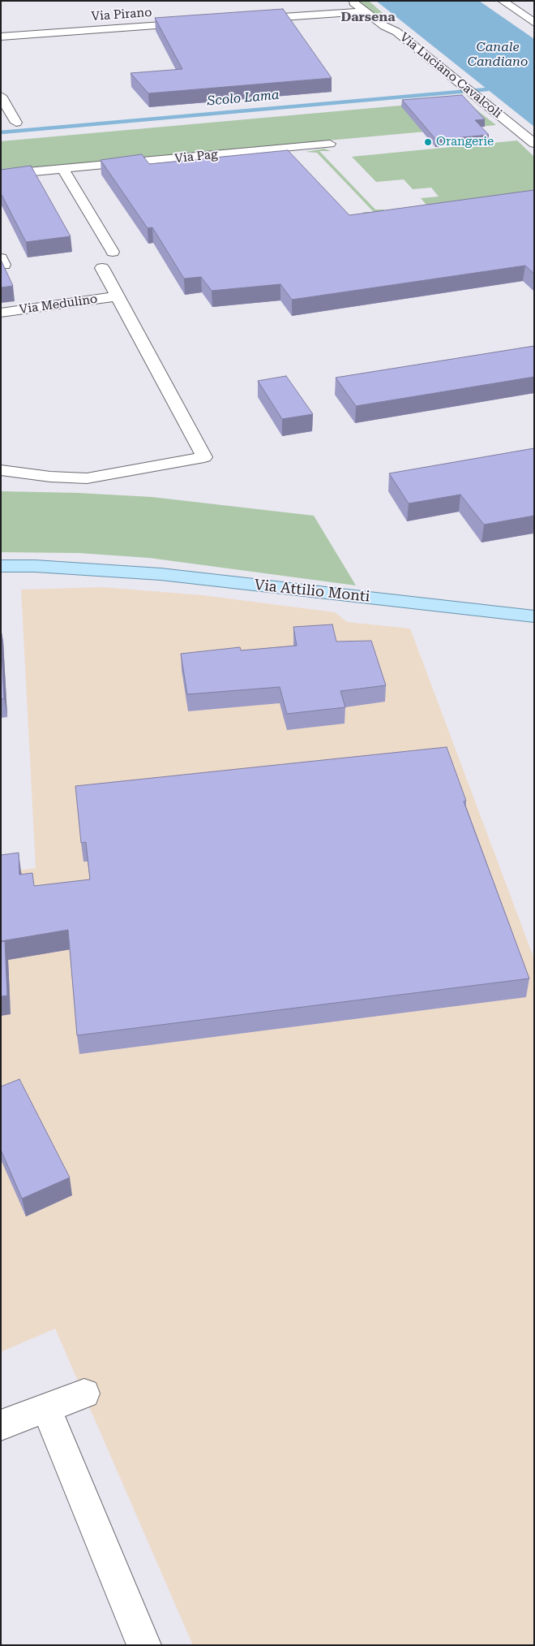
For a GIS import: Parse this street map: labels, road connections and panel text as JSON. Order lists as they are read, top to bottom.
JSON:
{
  "streets": {
    "main road": ["Via Attilio Monti"],
    "street": [
      "Via Pirano",
      "Via Luciano Cavalcoli",
      "Via Pag",
      "Via Medulino"
    ]
  },
  "districts": ["Darsena"],
  "water": ["Canale Candiano", "Scolo Lama"],
  "places": ["Orangerie"]
}
